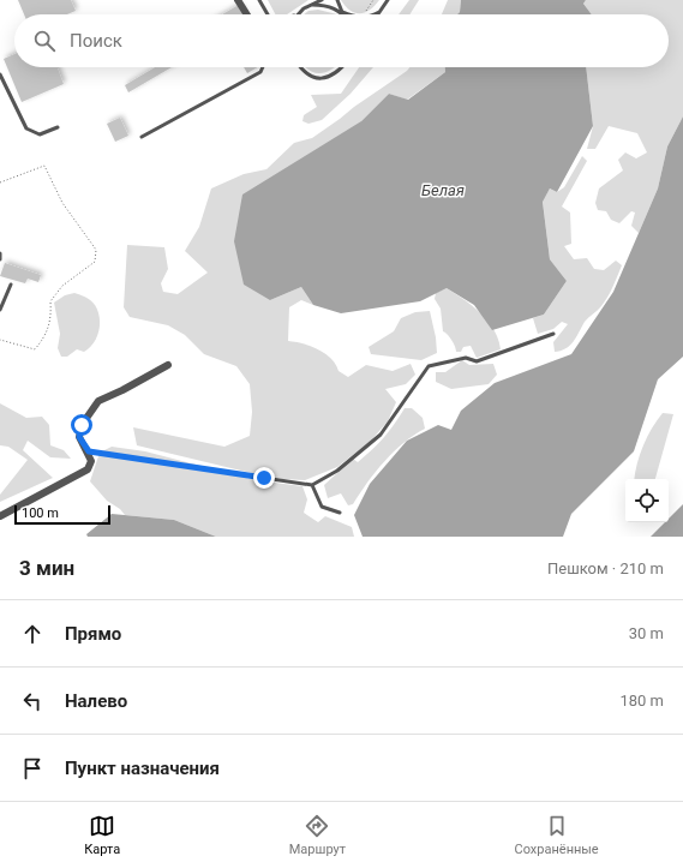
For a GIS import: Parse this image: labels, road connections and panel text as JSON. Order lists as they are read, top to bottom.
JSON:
{
  "water": ["Белая"],
  "scale_bar": "100 m",
  "page": {
    "search": "Поиск",
    "scale": "100 m",
    "heading": ["3 мин", "Пешком · 210 m"],
    "list": [
      ["Прямо", "30 m"],
      ["Налево", "180 m"],
      "Пункт назначения"
    ],
    "nav": ["Карта", "Маршрут", "Сохранённые"]
  }
}
